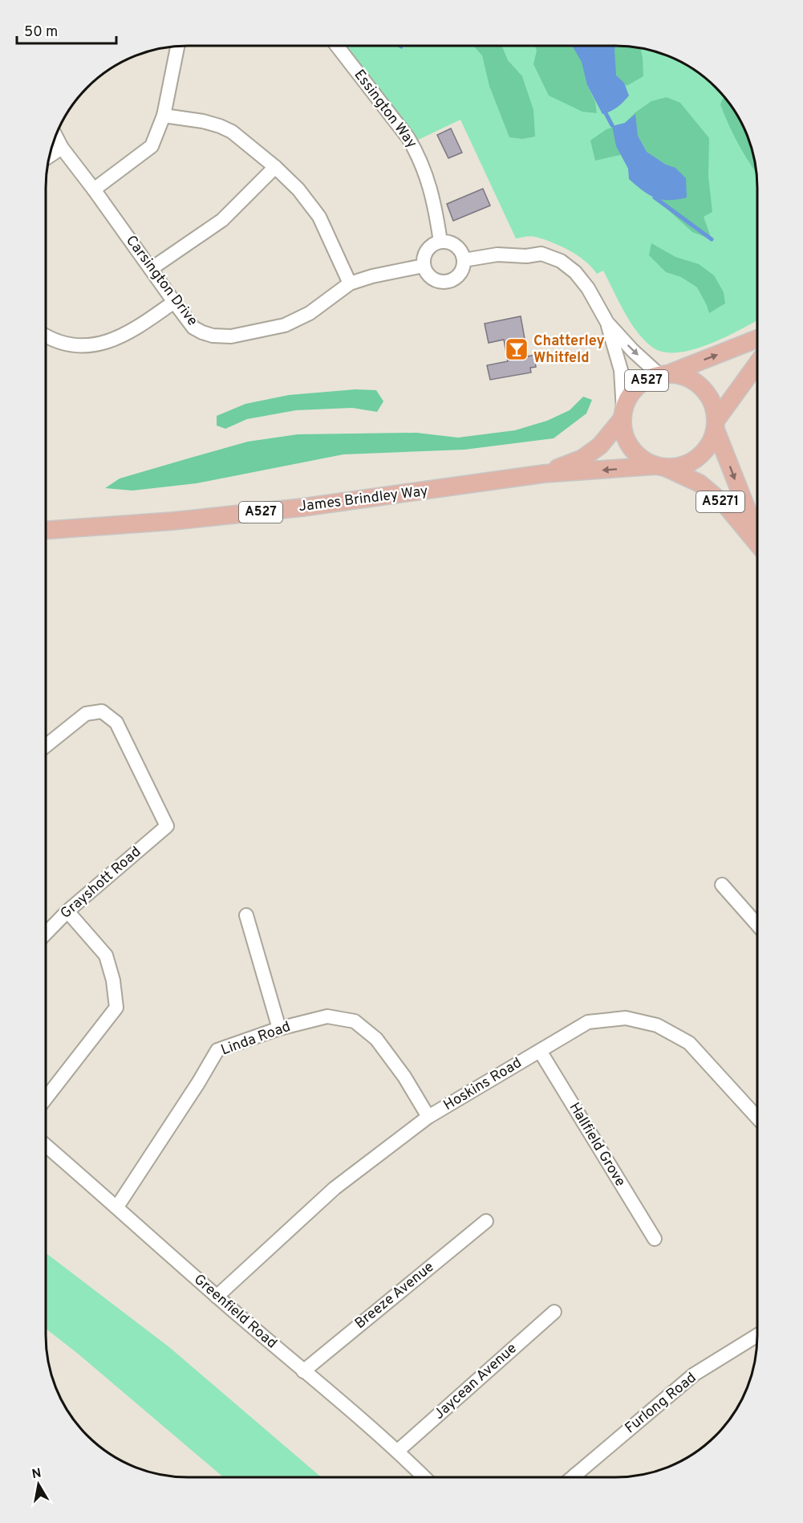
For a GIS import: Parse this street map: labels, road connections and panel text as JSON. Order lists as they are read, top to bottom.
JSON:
{
  "streets": {
    "main road": ["A527", "James Brindley Way", "A5271"],
    "street": [
      "Essington Way",
      "Carsington Drive",
      "Grayshott Road",
      "Linda Road",
      "Hoskins Road",
      "Hallfield Grove",
      "Breeze Avenue",
      "Greenfield Road",
      "Jaycean Avenue",
      "Furlong Road"
    ]
  },
  "crossings": [
    ["Essington Way", "Carsington Drive"],
    ["A527", "James Brindley Way"],
    ["A527", "A5271"],
    ["James Brindley Way", "A5271"],
    ["Linda Road", "Hoskins Road"],
    ["Linda Road", "Greenfield Road"],
    ["Hoskins Road", "Hallfield Grove"],
    ["Hoskins Road", "Greenfield Road"],
    ["Breeze Avenue", "Greenfield Road"],
    ["Greenfield Road", "Jaycean Avenue"]
  ],
  "places": {
    "bar": ["Chatterley Whitfeld"]
  },
  "scale_bar": "50 m",
  "north": "top"
}
